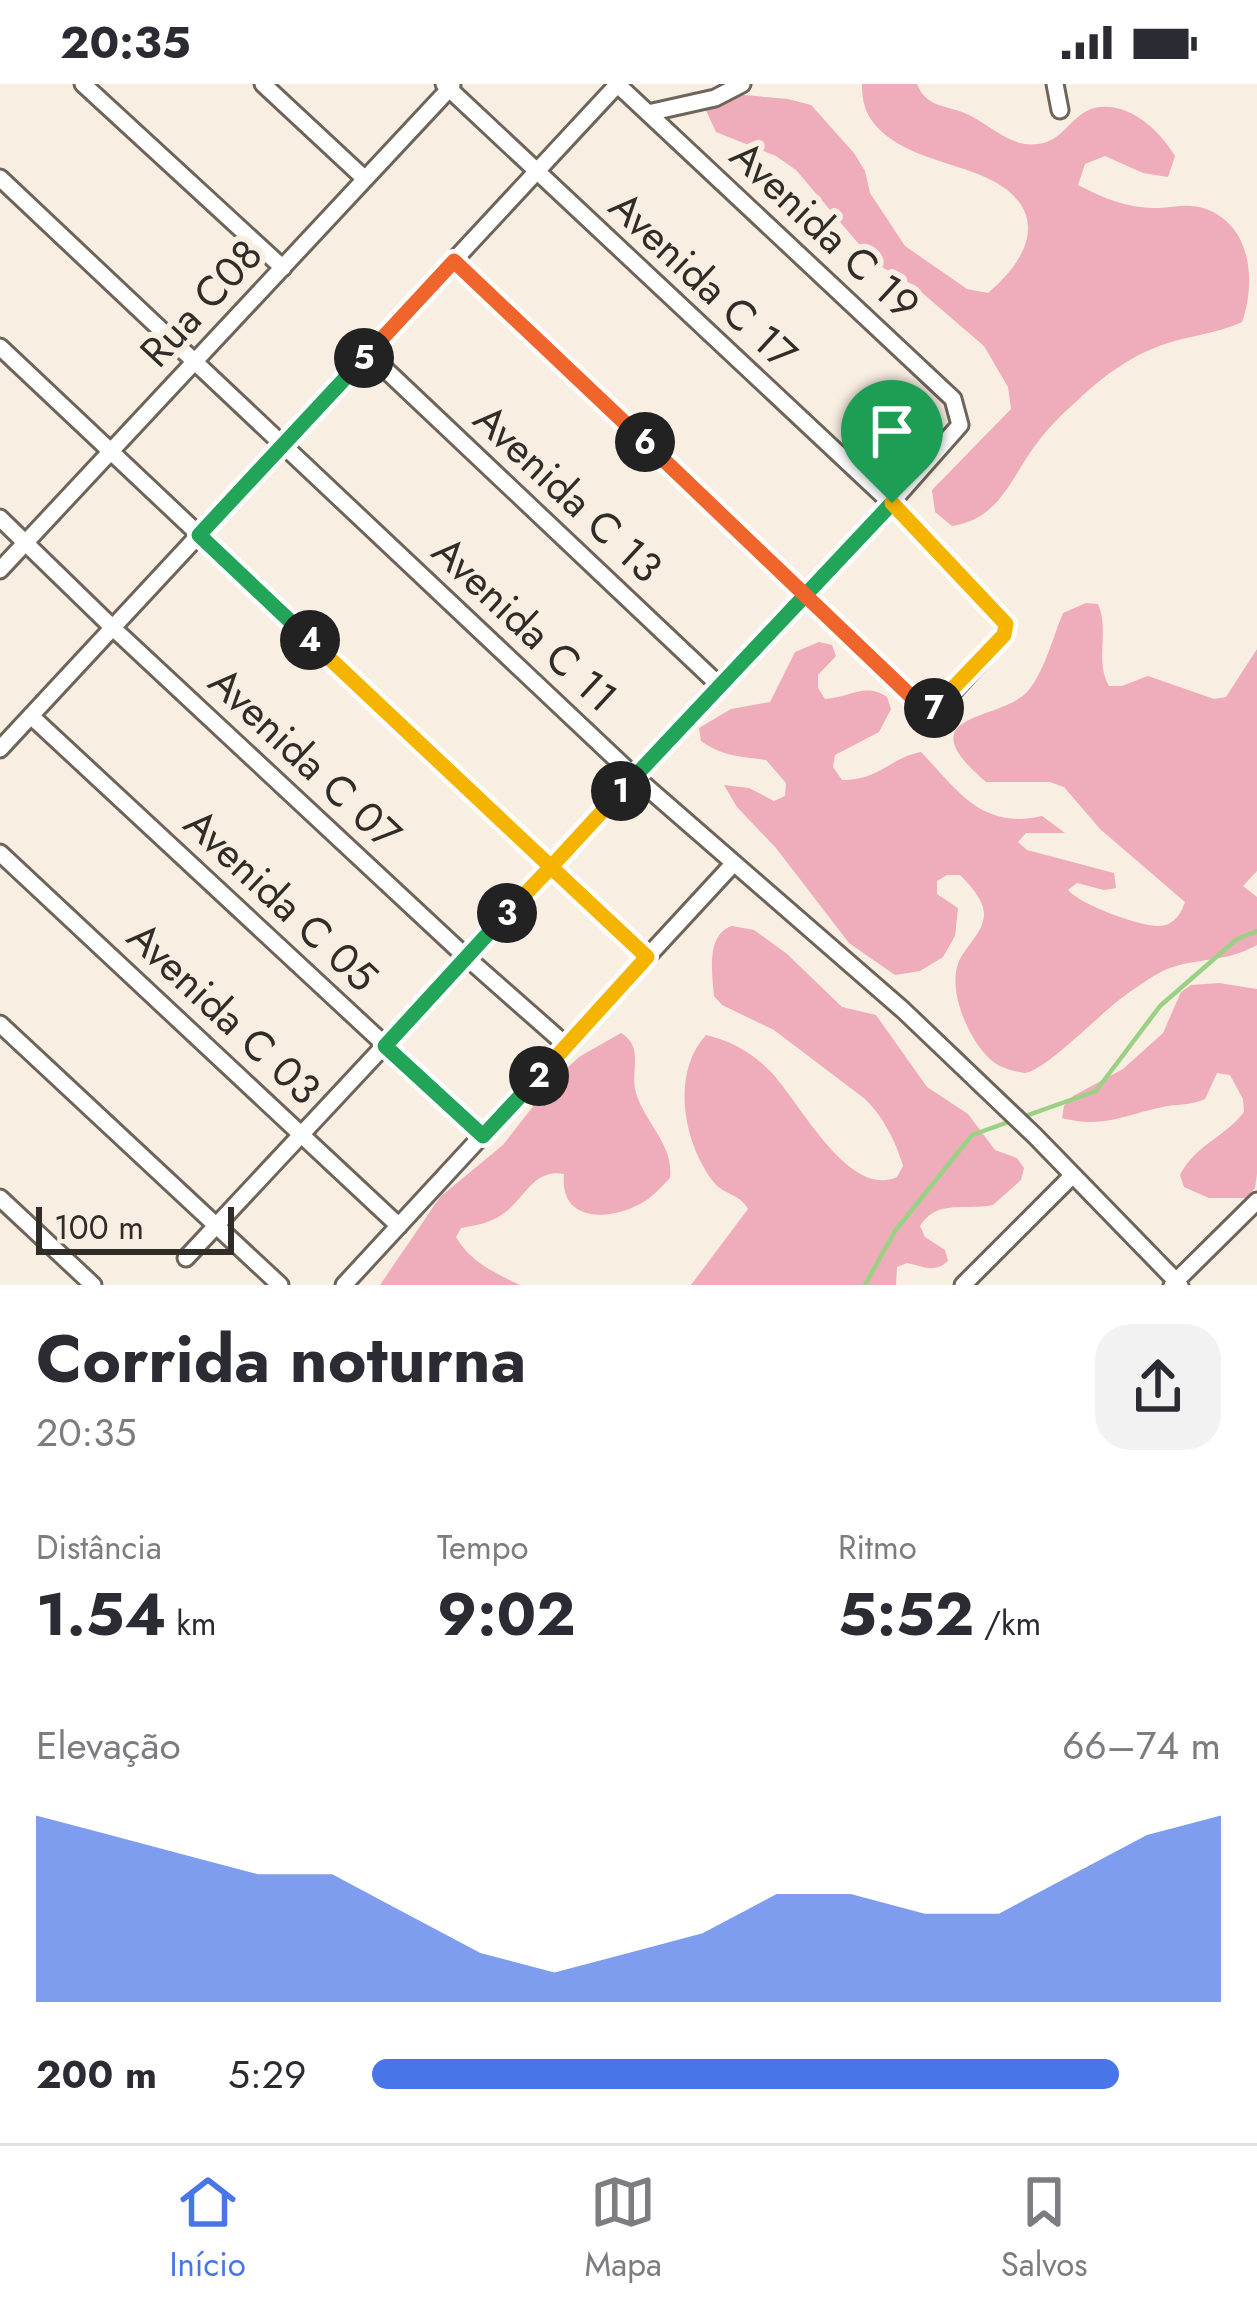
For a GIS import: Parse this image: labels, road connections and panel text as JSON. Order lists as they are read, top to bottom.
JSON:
{
  "streets": {
    "street": [
      "Avenida C 19",
      "Avenida C 17",
      "Rua C08",
      "Avenida C 13",
      "Avenida C 11",
      "Avenida C 07",
      "Avenida C 05",
      "Avenida C 03"
    ]
  },
  "crossings": [
    ["Avenida C 19", "Avenida C 17"],
    ["Avenida C 17", "Rua C08"],
    ["Rua C08", "Avenida C 11"],
    ["Rua C08", "Avenida C 07"]
  ],
  "scale_bar": "100 m",
  "page": {
    "status": "20:35",
    "pins": [
      "5",
      "6",
      "4",
      "7",
      "1",
      "3",
      "2"
    ],
    "scale": "100 m",
    "heading": ["Corrida noturna", "20:35"],
    "stats": [
      ["Distância", "1.54 km"],
      ["Tempo", "9:02"],
      ["Ritmo", "5:52 /km"]
    ],
    "chart": ["Elevação", "66–74 m"],
    "list": [
      {
        "name": "200 m",
        "note": "5:29"
      }
    ],
    "tabs": ["Início", "Mapa", "Salvos"]
  }
}
